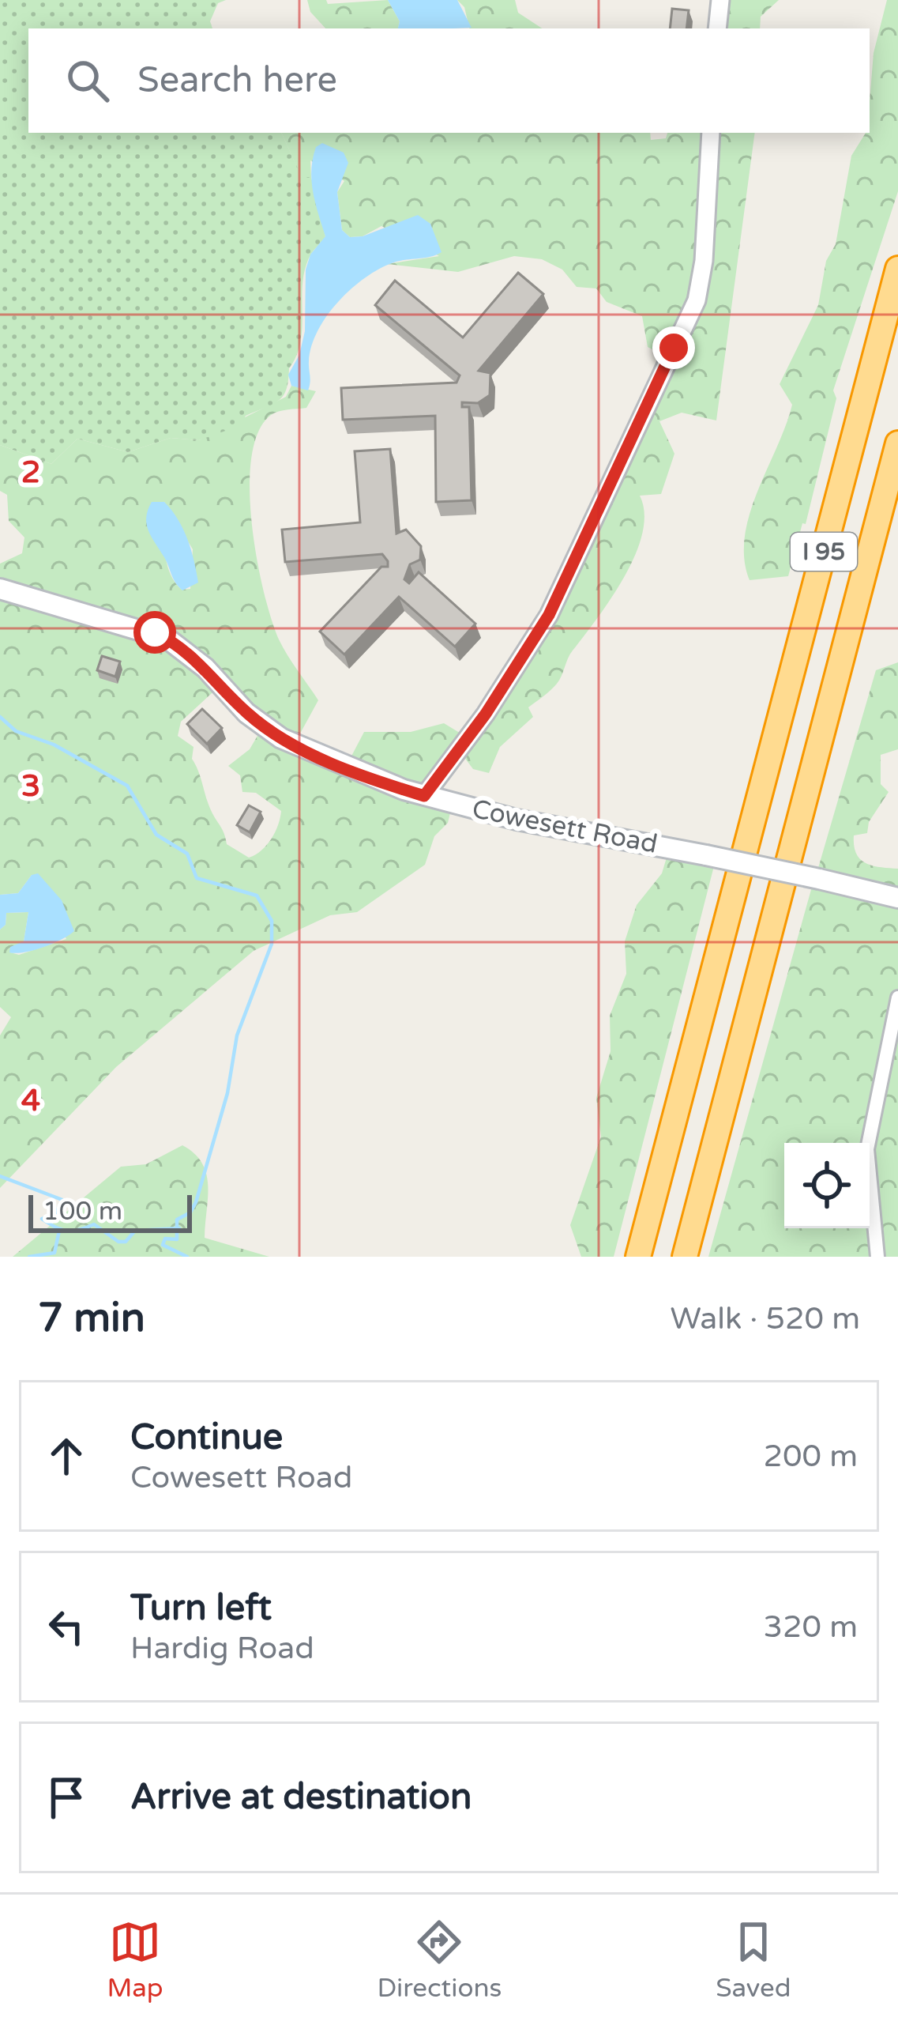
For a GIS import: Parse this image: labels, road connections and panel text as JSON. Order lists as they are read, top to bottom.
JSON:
{
  "streets": {
    "highway": ["I 95"],
    "main road": ["Cowesett Road"]
  },
  "scale_bar": "100 m",
  "page": {
    "search": "Search here",
    "scale": "100 m",
    "heading": ["7 min", "Walk · 520 m"],
    "list": [
      ["Continue", "Cowesett Road", "200 m"],
      ["Turn left", "Hardig Road", "320 m"],
      "Arrive at destination"
    ],
    "nav": ["Map", "Directions", "Saved"]
  },
  "grid": {
    "rows": ["2", "3", "4"]
  }
}
